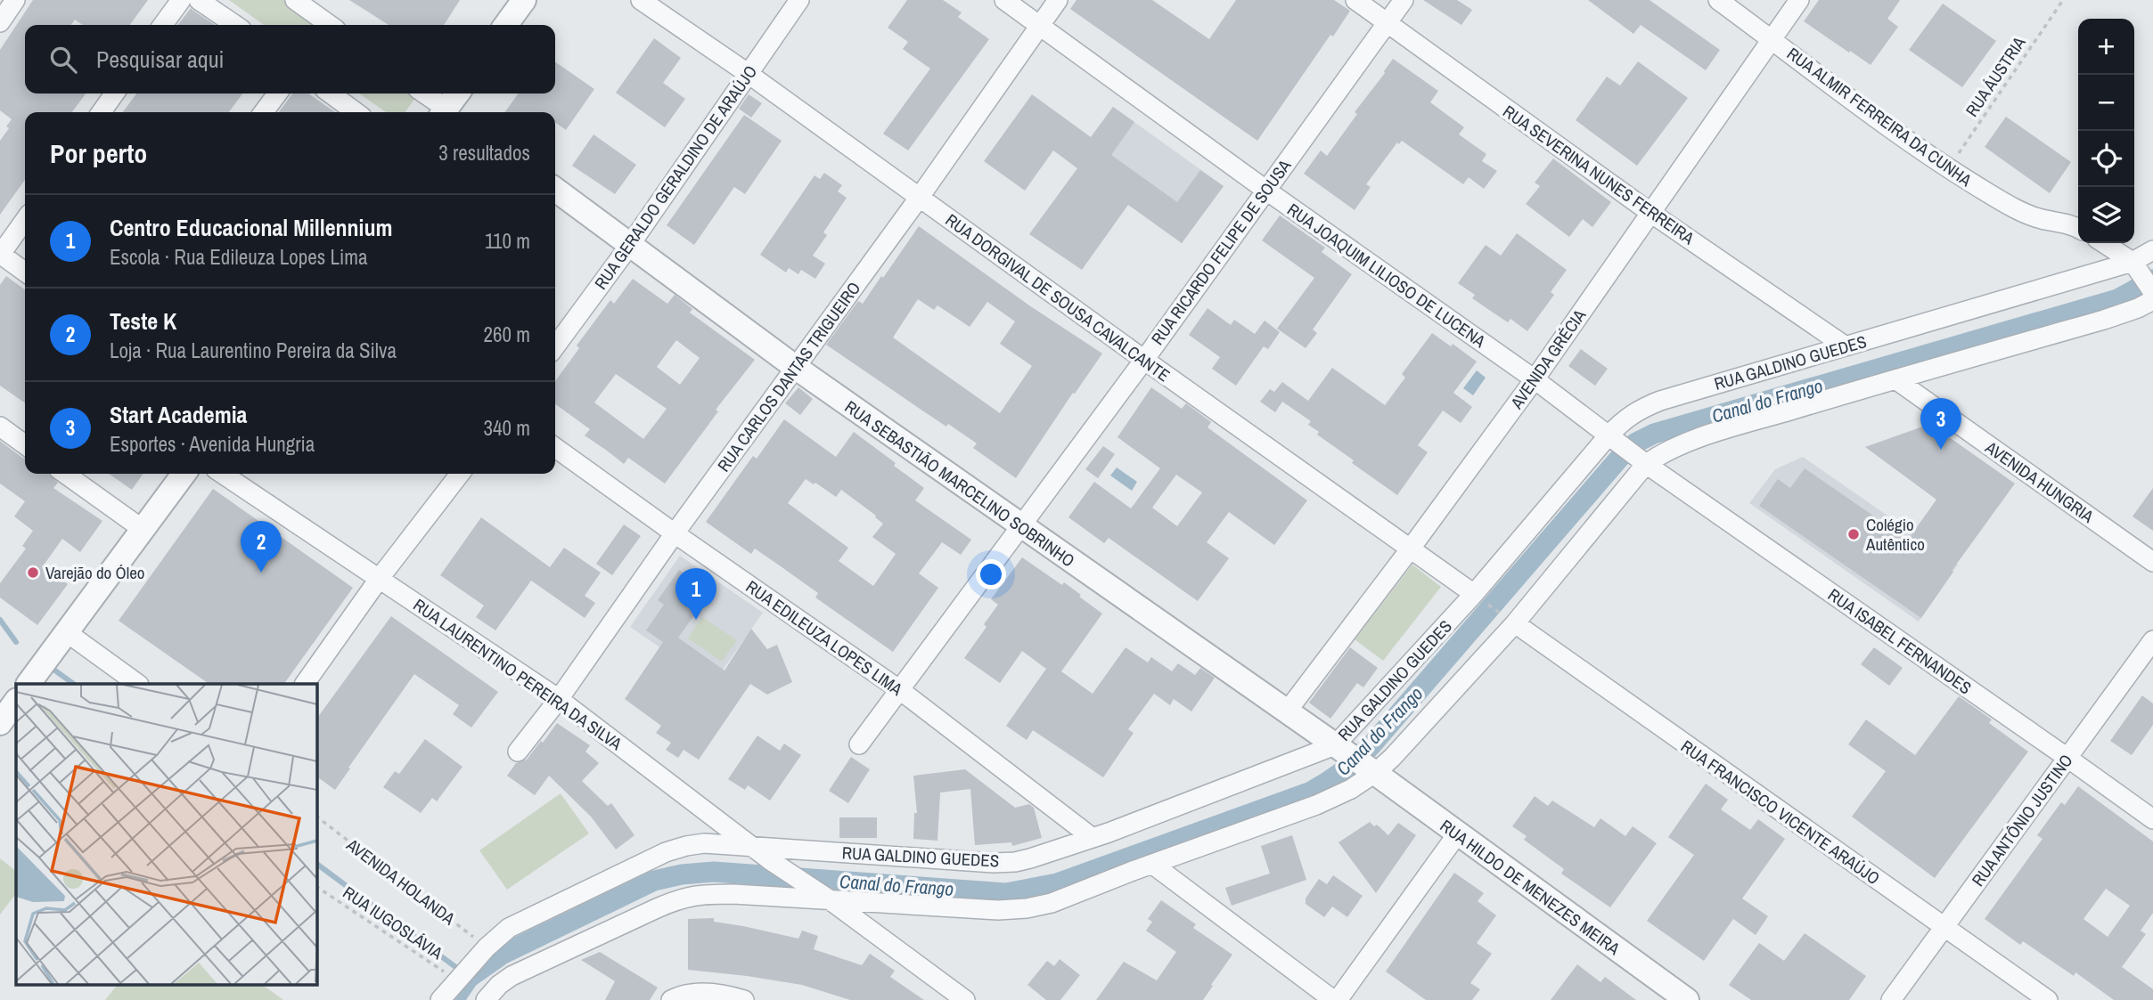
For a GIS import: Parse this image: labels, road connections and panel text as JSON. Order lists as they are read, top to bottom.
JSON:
{
  "streets": {
    "street": [
      "RUA ALMIR FERREIRA DA CUNHA",
      "RUA SEVERINA NUNES FERREIRA",
      "RUA GERALDO GERALDINO DE ARAÚJO",
      "RUA RICARDO FELIPE DE SOUSA",
      "RUA JOAQUIM LILIOSO DE LUCENA",
      "RUA DORGIVAL DE SOUSA CAVALCANTE",
      "AVENIDA GRÉCIA",
      "RUA GALDINO GUEDES",
      "RUA CARLOS DANTAS TRIGUEIRO",
      "AVENIDA HUNGRIA",
      "RUA SEBASTIÃO MARCELINO SOBRINHO",
      "RUA EDILEUZA LOPES LIMA",
      "RUA ISABEL FERNANDES",
      "RUA LAURENTINO PEREIRA DA SILVA",
      "RUA FRANCISCO VICENTE ARAÚJO",
      "RUA ANTÔNIO JUSTINO",
      "RUA HILDO DE MENEZES MEIRA"
    ],
    "path": ["RUA ÁUSTRIA", "AVENIDA HOLANDA", "RUA IUGOSLÁVIA"]
  },
  "crossings": [
    ["RUA ÁUSTRIA", "RUA ALMIR FERREIRA DA CUNHA"],
    ["RUA ALMIR FERREIRA DA CUNHA", "AVENIDA GRÉCIA"],
    ["RUA SEVERINA NUNES FERREIRA", "RUA RICARDO FELIPE DE SOUSA"],
    ["RUA SEVERINA NUNES FERREIRA", "AVENIDA GRÉCIA"],
    ["RUA SEVERINA NUNES FERREIRA", "RUA GALDINO GUEDES"],
    ["RUA GERALDO GERALDINO DE ARAÚJO", "RUA DORGIVAL DE SOUSA CAVALCANTE"],
    ["RUA GERALDO GERALDINO DE ARAÚJO", "RUA SEBASTIÃO MARCELINO SOBRINHO"],
    ["RUA RICARDO FELIPE DE SOUSA", "RUA JOAQUIM LILIOSO DE LUCENA"],
    ["RUA RICARDO FELIPE DE SOUSA", "RUA DORGIVAL DE SOUSA CAVALCANTE"],
    ["RUA RICARDO FELIPE DE SOUSA", "RUA SEBASTIÃO MARCELINO SOBRINHO"],
    ["RUA RICARDO FELIPE DE SOUSA", "RUA EDILEUZA LOPES LIMA"],
    ["RUA JOAQUIM LILIOSO DE LUCENA", "AVENIDA GRÉCIA"],
    ["RUA JOAQUIM LILIOSO DE LUCENA", "RUA GALDINO GUEDES"],
    ["RUA JOAQUIM LILIOSO DE LUCENA", "RUA CARLOS DANTAS TRIGUEIRO"],
    ["RUA JOAQUIM LILIOSO DE LUCENA", "RUA ISABEL FERNANDES"],
    ["RUA DORGIVAL DE SOUSA CAVALCANTE", "AVENIDA GRÉCIA"],
    ["RUA DORGIVAL DE SOUSA CAVALCANTE", "RUA GALDINO GUEDES"],
    ["RUA DORGIVAL DE SOUSA CAVALCANTE", "RUA CARLOS DANTAS TRIGUEIRO"],
    ["AVENIDA GRÉCIA", "RUA SEBASTIÃO MARCELINO SOBRINHO"],
    ["RUA GALDINO GUEDES", "RUA SEBASTIÃO MARCELINO SOBRINHO"],
    ["RUA GALDINO GUEDES", "RUA EDILEUZA LOPES LIMA"],
    ["RUA GALDINO GUEDES", "RUA LAURENTINO PEREIRA DA SILVA"],
    ["RUA GALDINO GUEDES", "AVENIDA HOLANDA"],
    ["RUA GALDINO GUEDES", "RUA IUGOSLÁVIA"],
    ["RUA CARLOS DANTAS TRIGUEIRO", "RUA SEBASTIÃO MARCELINO SOBRINHO"],
    ["RUA CARLOS DANTAS TRIGUEIRO", "RUA EDILEUZA LOPES LIMA"],
    ["RUA CARLOS DANTAS TRIGUEIRO", "RUA LAURENTINO PEREIRA DA SILVA"],
    ["RUA SEBASTIÃO MARCELINO SOBRINHO", "RUA HILDO DE MENEZES MEIRA"],
    ["RUA ISABEL FERNANDES", "RUA ANTÔNIO JUSTINO"],
    ["RUA FRANCISCO VICENTE ARAÚJO", "RUA ANTÔNIO JUSTINO"]
  ],
  "water": ["Canal do Frango"],
  "places": ["Colégio Autêntico", "Varejão do Óleo"],
  "page": {
    "map_buttons": ["+", "−"],
    "search": "Pesquisar aqui",
    "heading": ["Por perto", "3 resultados"],
    "list": [
      {
        "mark": "1",
        "name": "Centro Educacional Millennium",
        "note": "Escola · Rua Edileuza Lopes Lima",
        "value": "110 m"
      },
      {
        "mark": "2",
        "name": "Teste K",
        "note": "Loja · Rua Laurentino Pereira da Silva",
        "value": "260 m"
      },
      {
        "mark": "3",
        "name": "Start Academia",
        "note": "Esportes · Avenida Hungria",
        "value": "340 m"
      }
    ],
    "pins": ["3", "2", "1"]
  }
}
